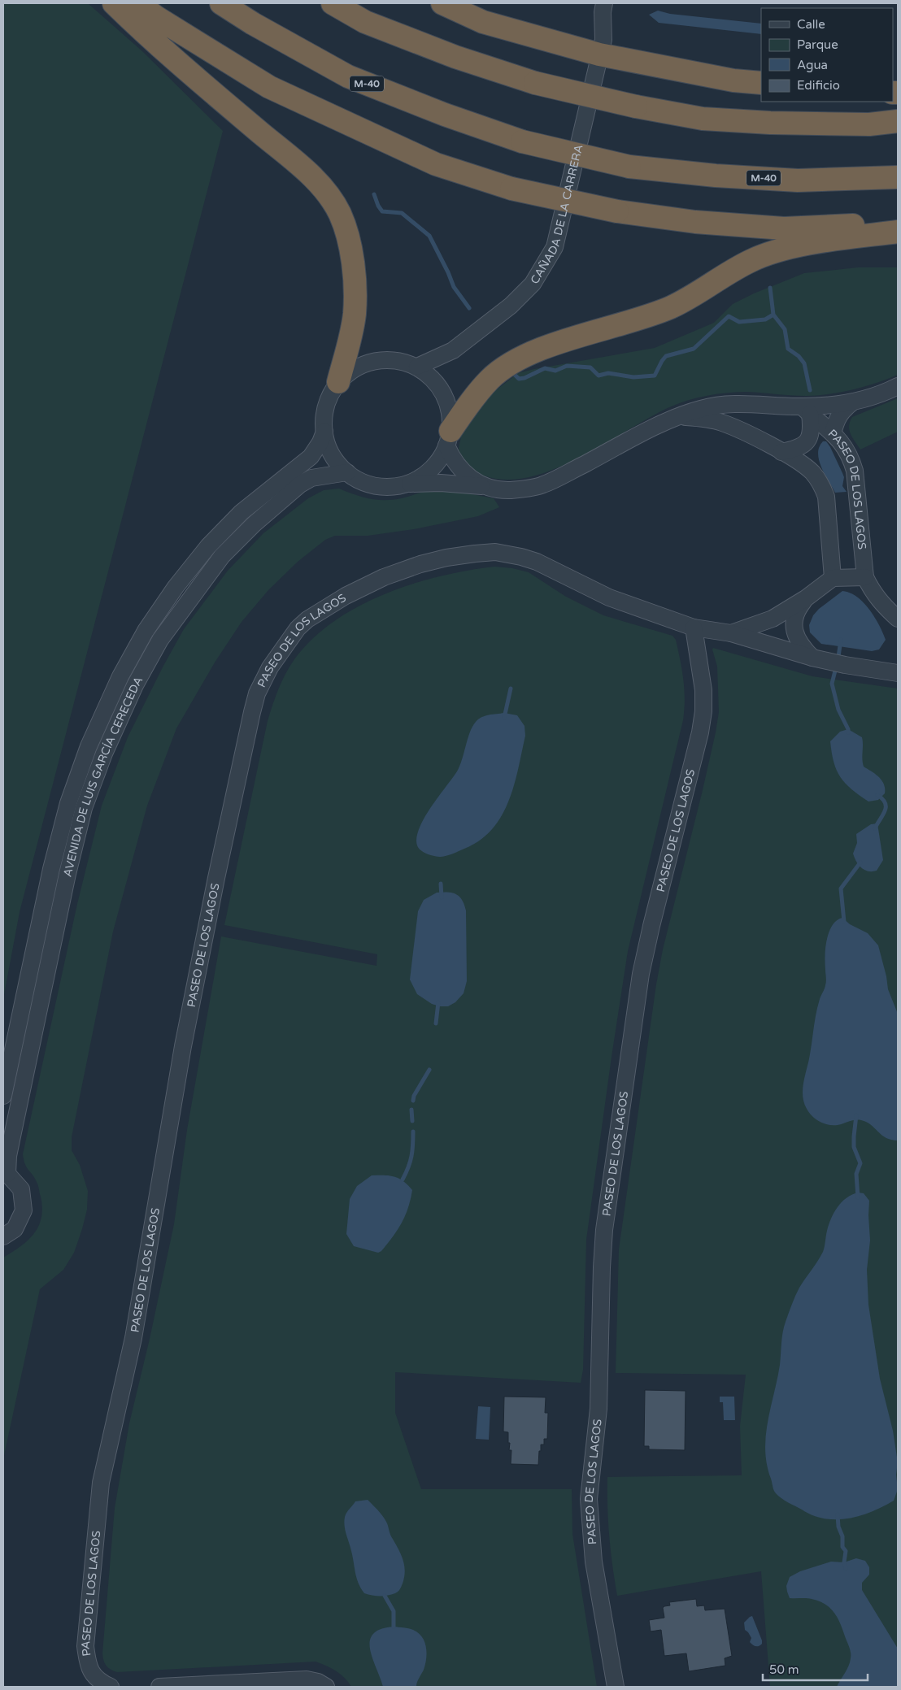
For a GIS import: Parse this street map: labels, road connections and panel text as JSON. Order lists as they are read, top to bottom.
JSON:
{
  "streets": {
    "highway": ["M-40"],
    "street": ["CAÑADA DE LA CARRERA", "PASEO DE LOS LAGOS", "AVENIDA DE LUIS GARCÍA CERECEDA"]
  },
  "crossings": [
    ["CAÑADA DE LA CARRERA", "AVENIDA DE LUIS GARCÍA CERECEDA"]
  ],
  "legend": [
    "Calle",
    "Parque",
    "Agua",
    "Edificio"
  ],
  "scale_bar": "50 m"
}
